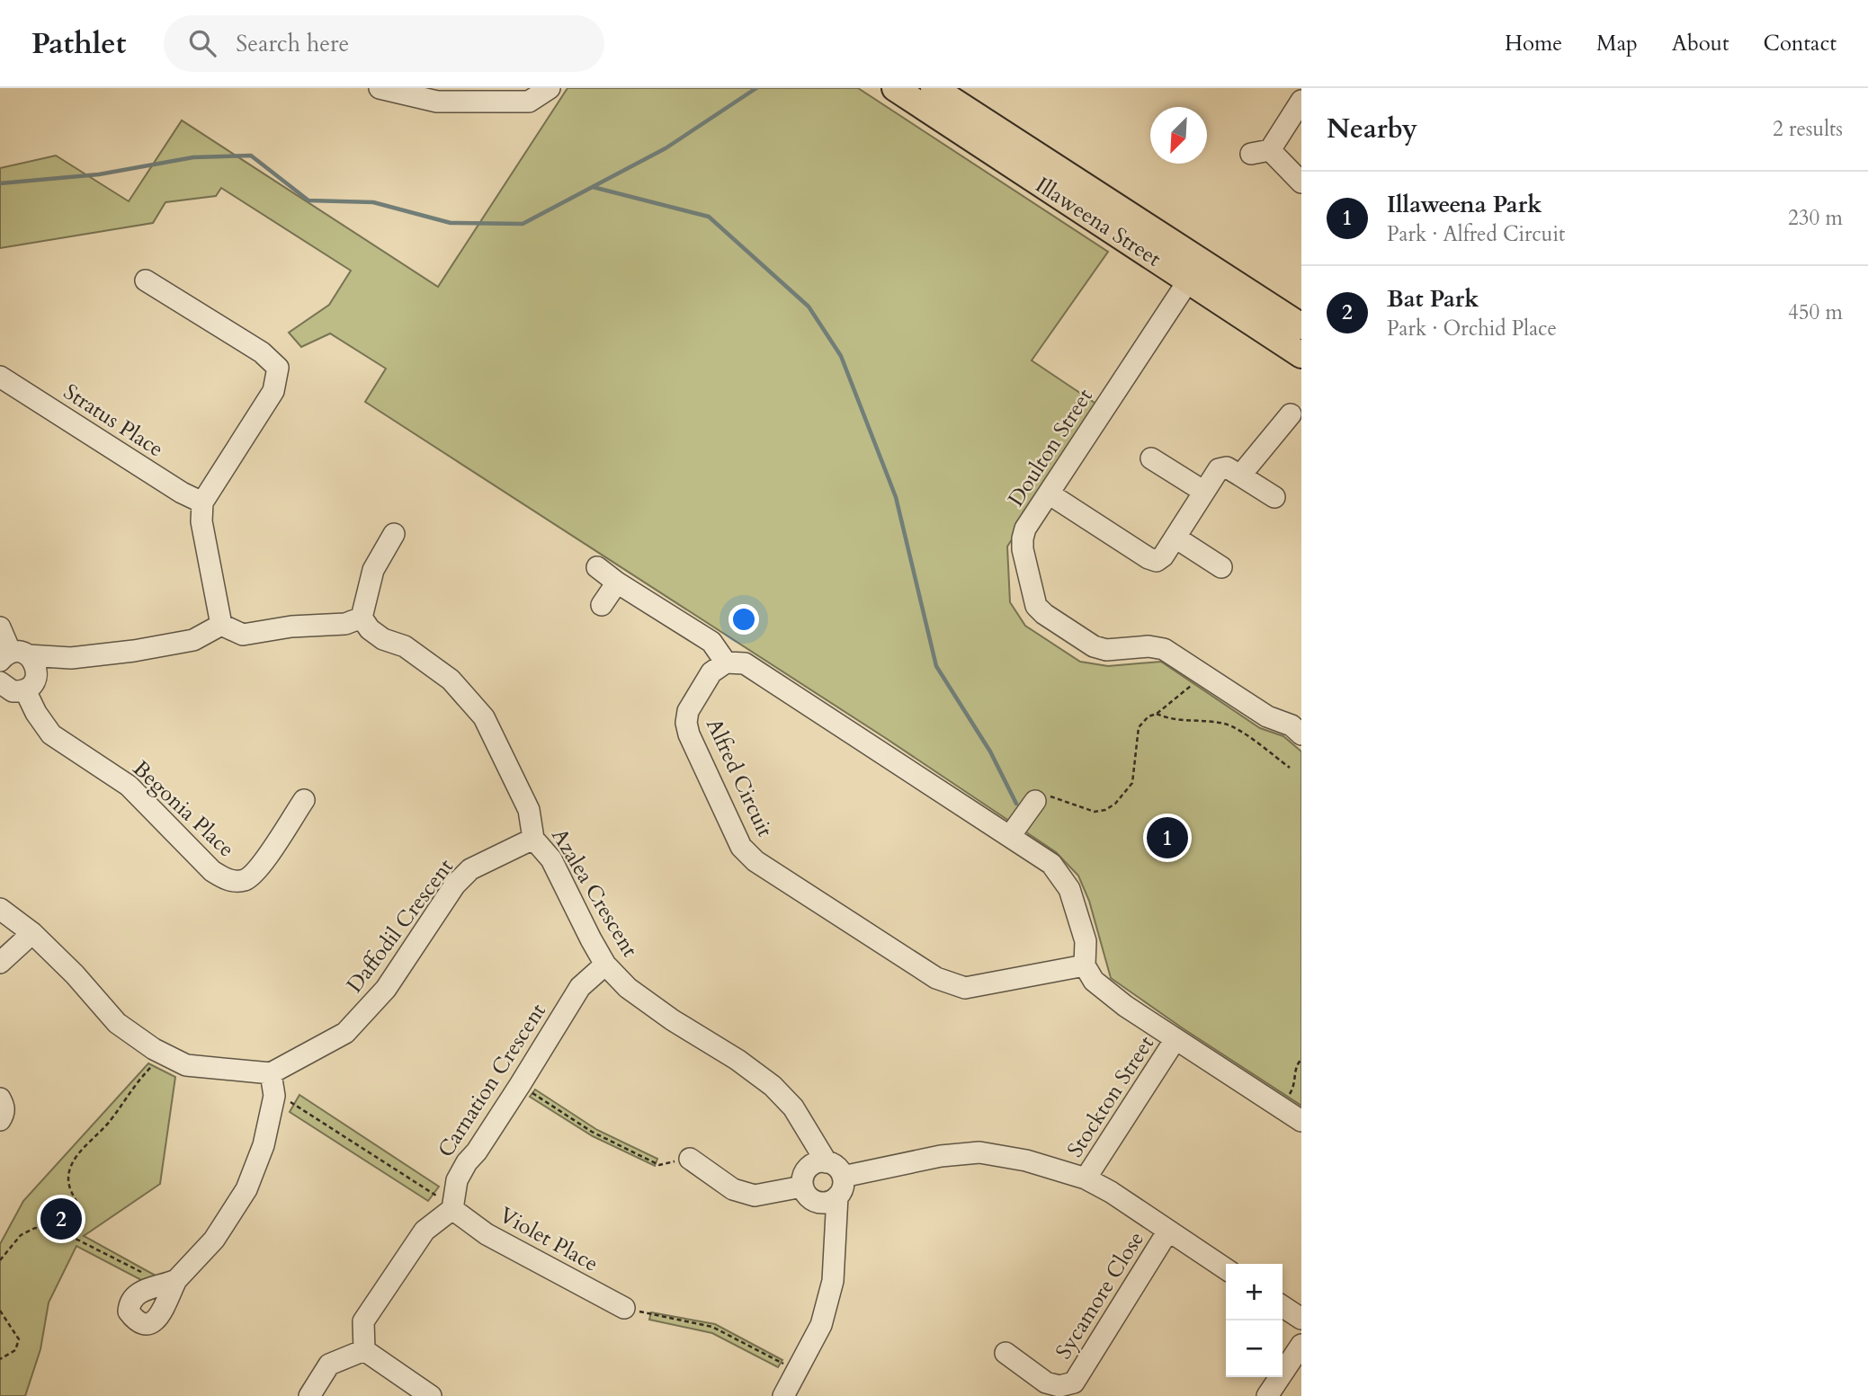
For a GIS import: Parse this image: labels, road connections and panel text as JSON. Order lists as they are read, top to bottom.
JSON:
{
  "streets": {
    "main road": ["Illaweena Street"],
    "street": [
      "Stratus Place",
      "Doulton Street",
      "Alfred Circuit",
      "Begonia Place",
      "Azalea Crescent",
      "Daffodil Crescent",
      "Carnation Crescent",
      "Stockton Street",
      "Violet Place",
      "Sycamore Close"
    ]
  },
  "crossings": [
    ["Illaweena Street", "Doulton Street"],
    ["Azalea Crescent", "Daffodil Crescent"],
    ["Azalea Crescent", "Carnation Crescent"],
    ["Carnation Crescent", "Violet Place"]
  ],
  "north": "bottom left",
  "page": {
    "header": "Pathlet",
    "search": "Search here",
    "nav": [
      "Home",
      "Map",
      "About",
      "Contact"
    ],
    "heading": ["Nearby", "2 results"],
    "list": [
      {
        "mark": "1",
        "name": "Illaweena Park",
        "note": "Park · Alfred Circuit",
        "value": "230 m"
      },
      {
        "mark": "2",
        "name": "Bat Park",
        "note": "Park · Orchid Place",
        "value": "450 m"
      }
    ],
    "pins": ["1", "2"],
    "map_buttons": ["+", "−"]
  }
}
